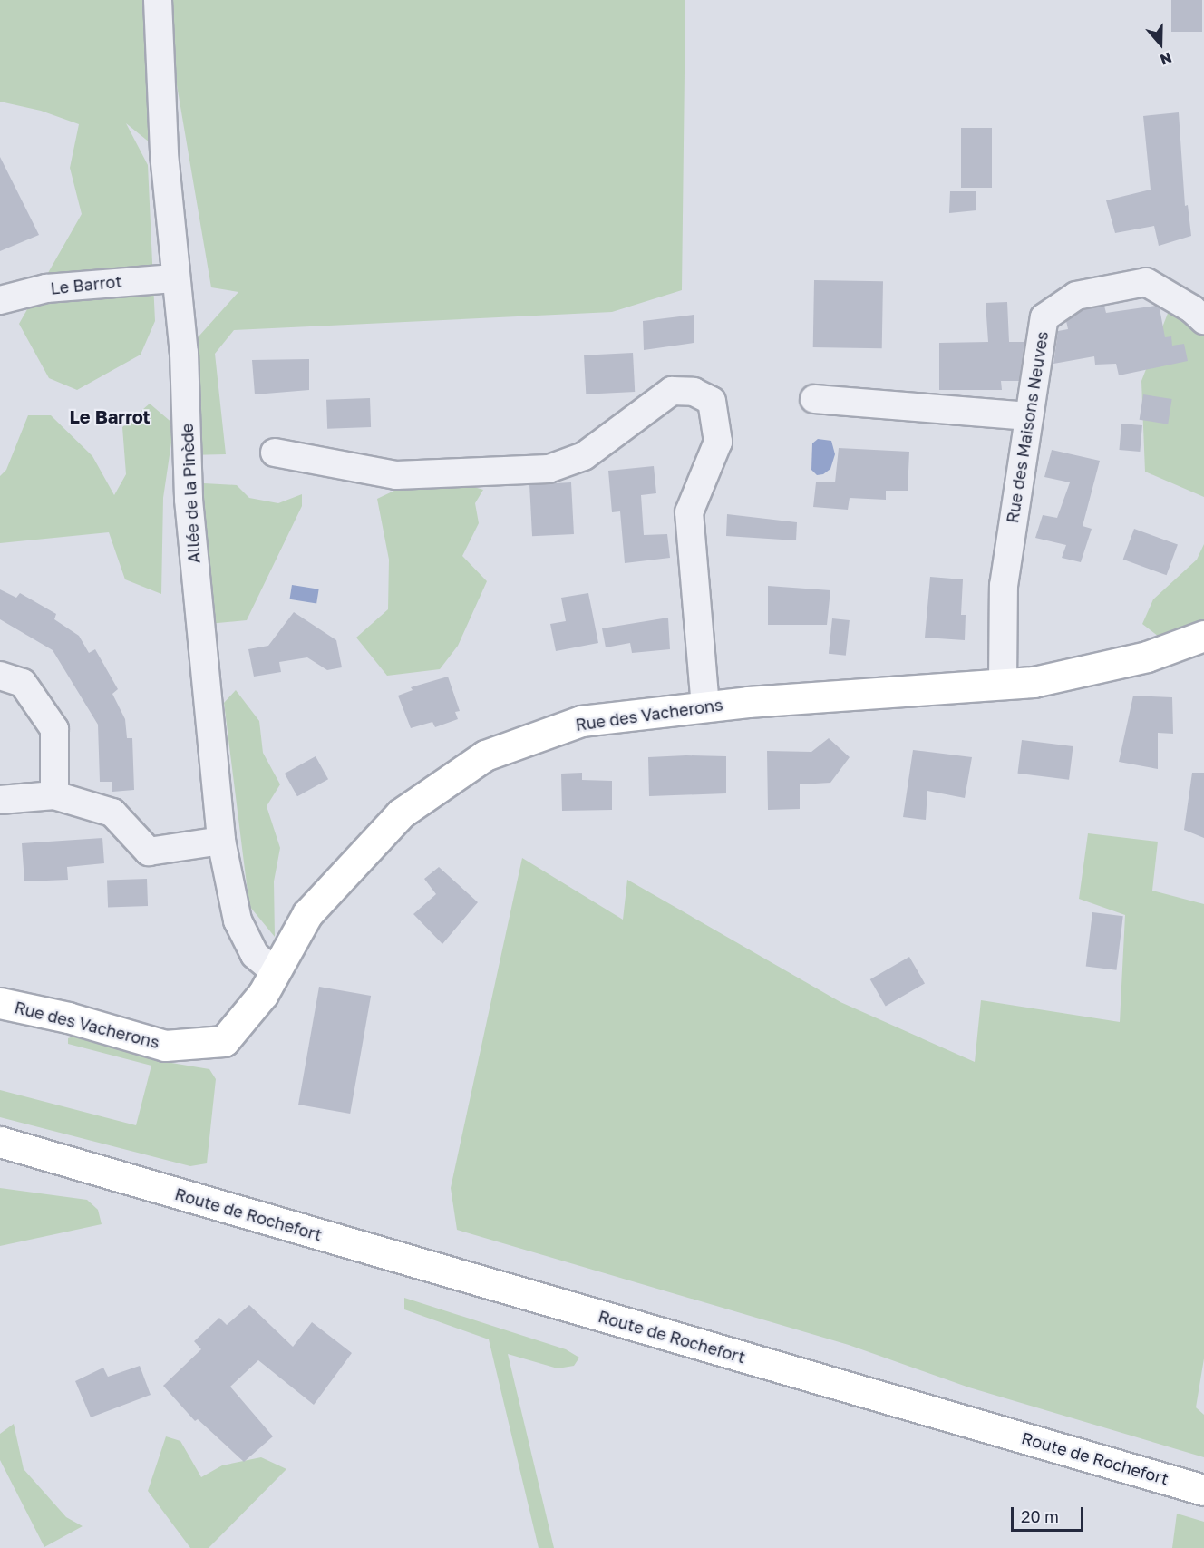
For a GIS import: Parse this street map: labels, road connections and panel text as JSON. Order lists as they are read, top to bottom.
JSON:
{
  "streets": {
    "main road": ["Rue des Vacherons", "Route de Rochefort"],
    "street": ["Le Barrot", "Rue des Maisons Neuves", "Allée de la Pinède"]
  },
  "crossings": [
    ["Le Barrot", "Allée de la Pinède"],
    ["Rue des Maisons Neuves", "Rue des Vacherons"],
    ["Allée de la Pinède", "Rue des Vacherons"]
  ],
  "districts": ["Le Barrot"],
  "scale_bar": "20 m",
  "north": "bottom"
}
